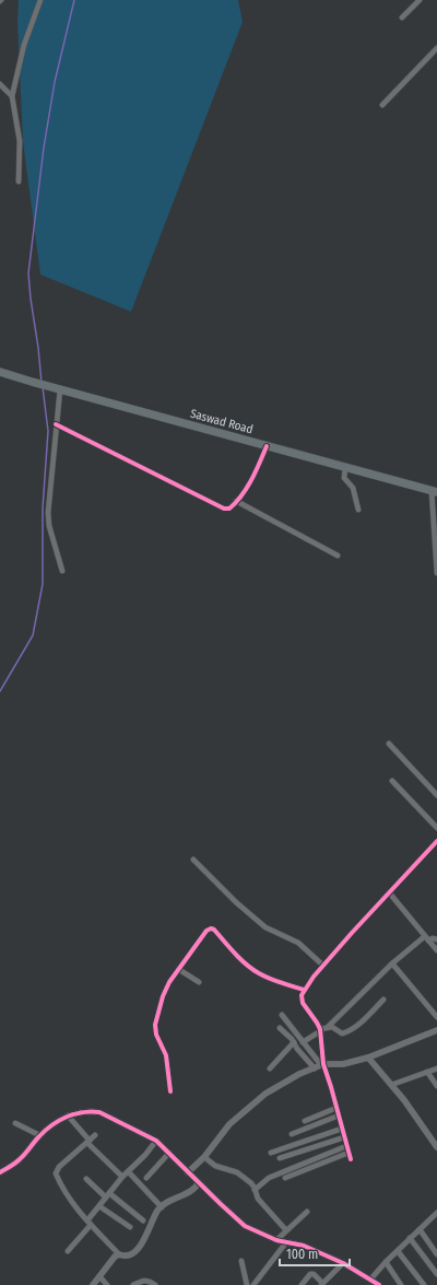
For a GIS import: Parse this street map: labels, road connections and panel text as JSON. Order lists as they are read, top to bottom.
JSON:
{
  "streets": {
    "highway": ["Saswad Road"]
  },
  "scale_bar": "100 m"
}
